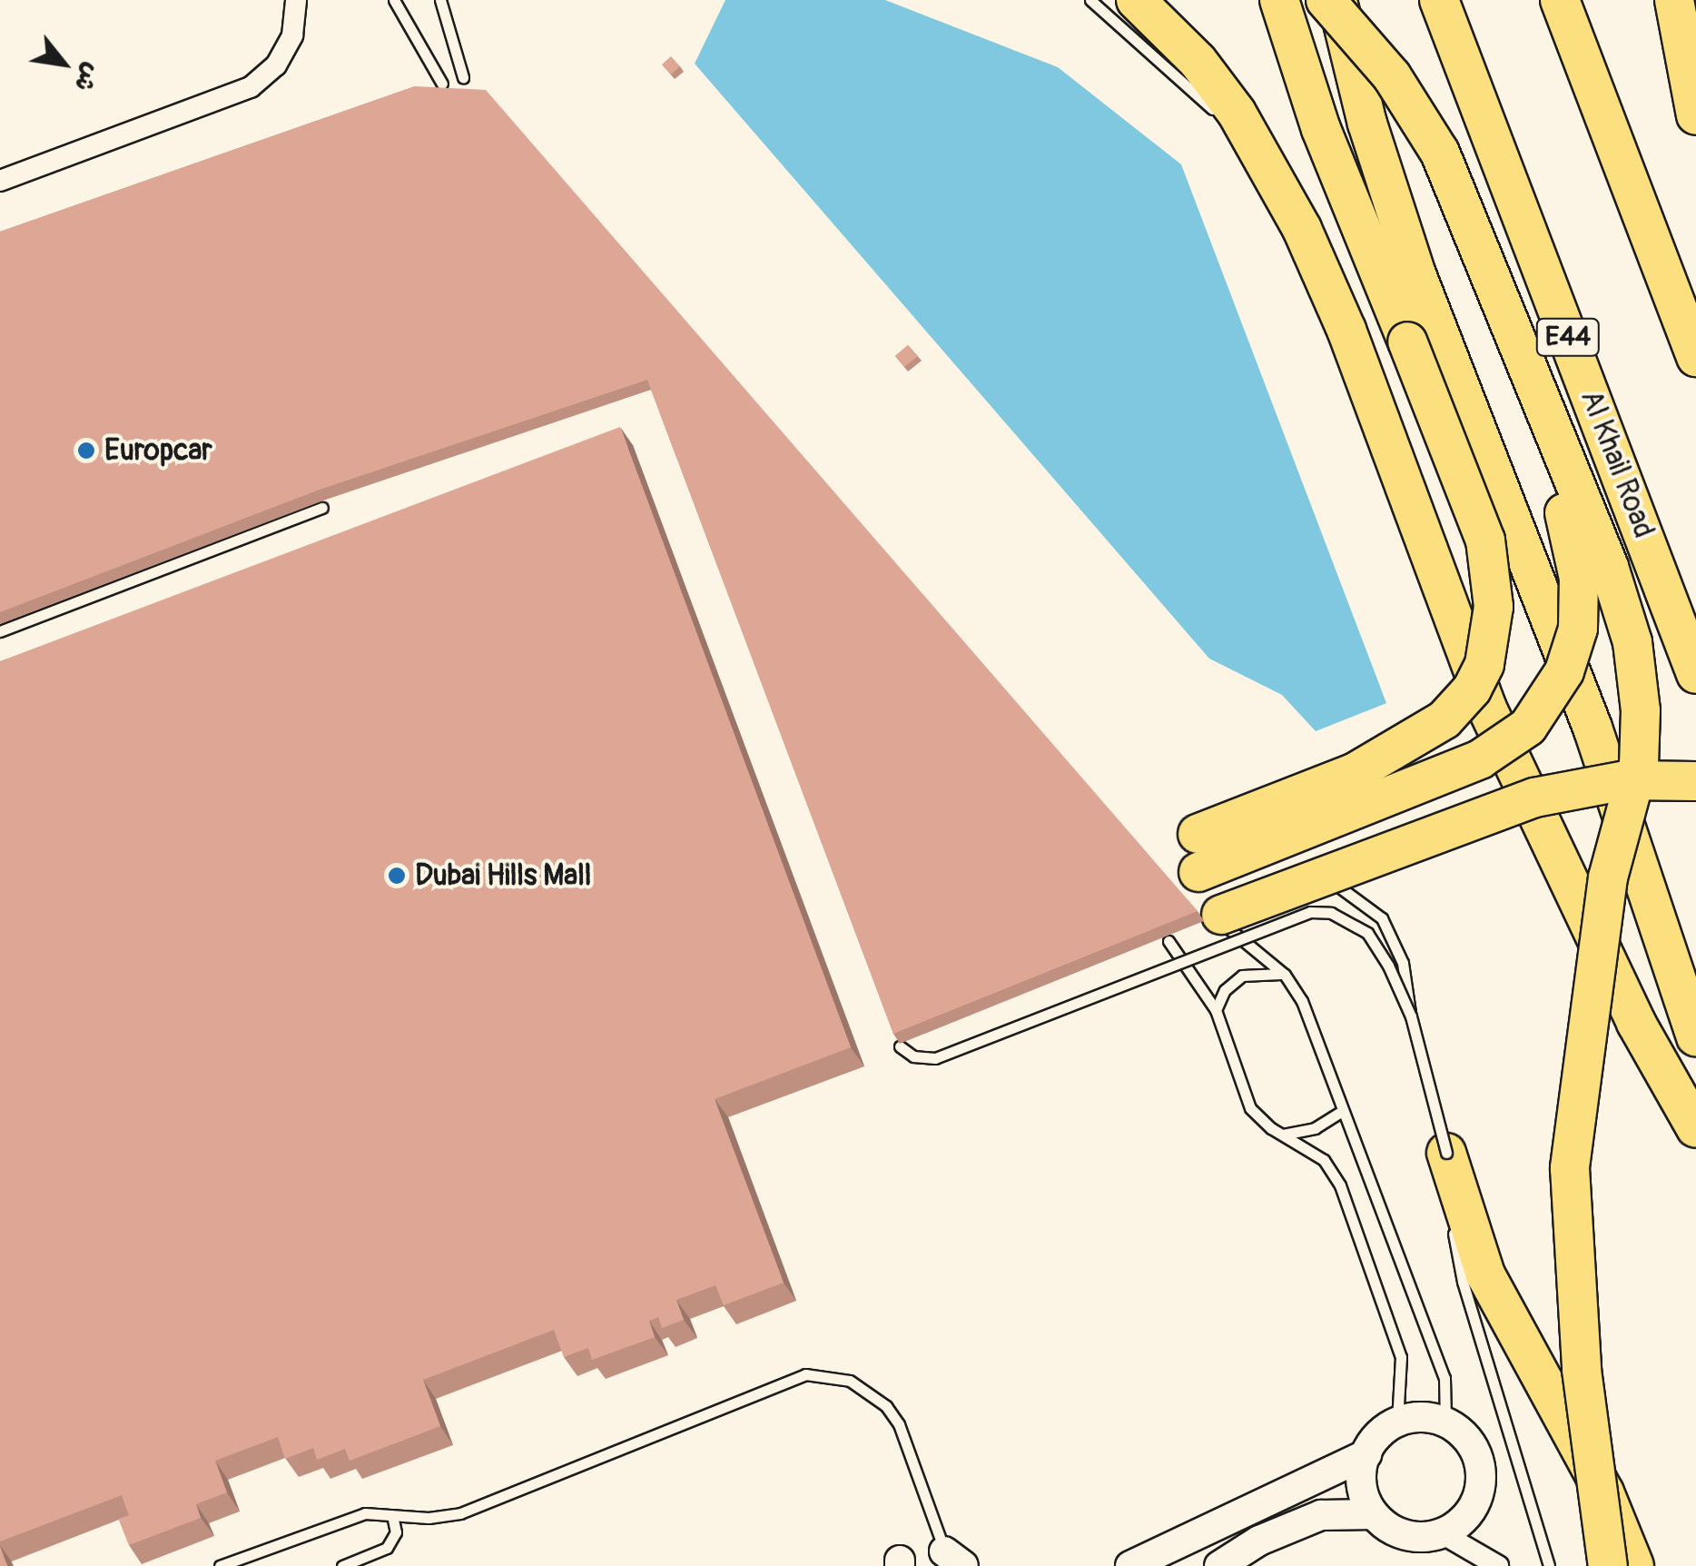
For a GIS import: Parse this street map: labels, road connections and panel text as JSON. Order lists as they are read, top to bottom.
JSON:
{
  "streets": {
    "highway": ["E44", "Al Khail Road"]
  },
  "places": ["Europcar", "Dubai Hills Mall"],
  "north": "bottom right"
}
